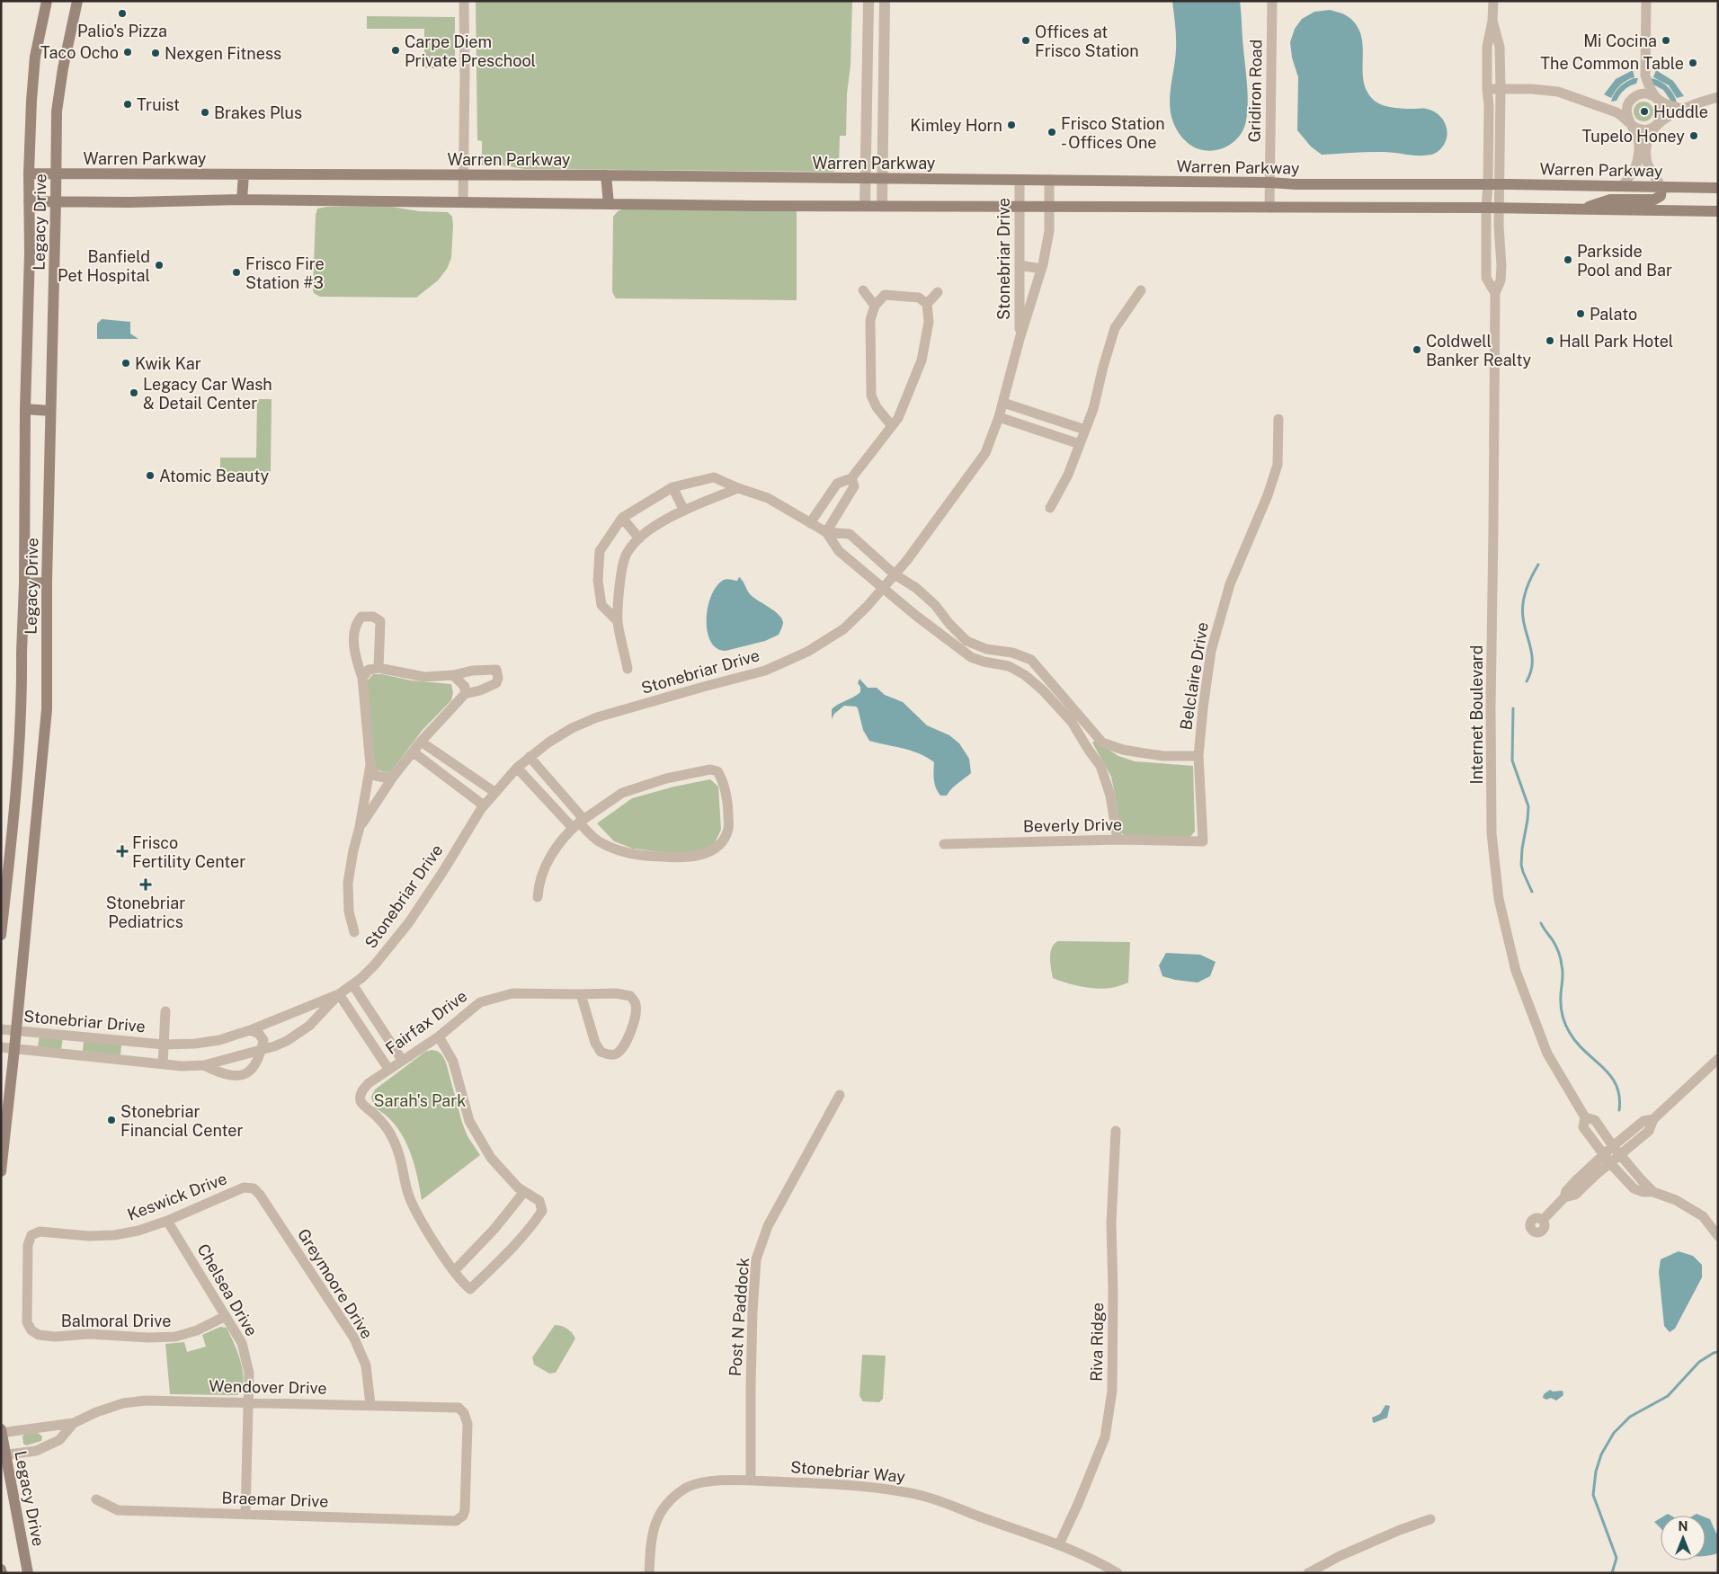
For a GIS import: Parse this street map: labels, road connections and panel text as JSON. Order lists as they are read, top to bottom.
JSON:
{
  "streets": {
    "main road": ["Warren Parkway", "Legacy Drive"],
    "street": [
      "Gridiron Road",
      "Stonebriar Drive",
      "Belclaire Drive",
      "Internet Boulevard",
      "Beverly Drive",
      "Fairfax Drive",
      "Keswick Drive",
      "Greymoore Drive",
      "Chelsea Drive",
      "Post N Paddock",
      "Balmoral Drive",
      "Riva Ridge",
      "Wendover Drive",
      "Stonebriar Way",
      "Braemar Drive"
    ]
  },
  "crossings": [
    ["Gridiron Road", "Warren Parkway"],
    ["Warren Parkway", "Legacy Drive"],
    ["Warren Parkway", "Stonebriar Drive"],
    ["Warren Parkway", "Internet Boulevard"],
    ["Legacy Drive", "Stonebriar Drive"],
    ["Legacy Drive", "Wendover Drive"],
    ["Belclaire Drive", "Beverly Drive"],
    ["Keswick Drive", "Greymoore Drive"],
    ["Keswick Drive", "Chelsea Drive"],
    ["Keswick Drive", "Balmoral Drive"],
    ["Greymoore Drive", "Wendover Drive"],
    ["Chelsea Drive", "Balmoral Drive"],
    ["Chelsea Drive", "Wendover Drive"],
    ["Chelsea Drive", "Braemar Drive"],
    ["Post N Paddock", "Stonebriar Way"],
    ["Riva Ridge", "Stonebriar Way"],
    ["Wendover Drive", "Braemar Drive"]
  ],
  "parks": ["Sarah's Park"],
  "places": {
    "other": [
      "Palio's Pizza",
      "Offices at Frisco Station",
      "Mi Cocina",
      "Carpe Diem Private Preschool",
      "Taco Ocho",
      "Nexgen Fitness",
      "The Common Table",
      "Truist",
      "Huddle",
      "Brakes Plus",
      "Kimley Horn",
      "Frisco Station - Offices One",
      "Tupelo Honey",
      "Parkside Pool and Bar",
      "Banfield Pet Hospital",
      "Frisco Fire Station #3",
      "Palato",
      "Hall Park Hotel",
      "Coldwell Banker Realty",
      "Kwik Kar",
      "Legacy Car Wash & Detail Center",
      "Atomic Beauty",
      "Stonebriar Financial Center"
    ],
    "health": ["Frisco Fertility Center", "Stonebriar Pediatrics"]
  },
  "north": "top"
}
